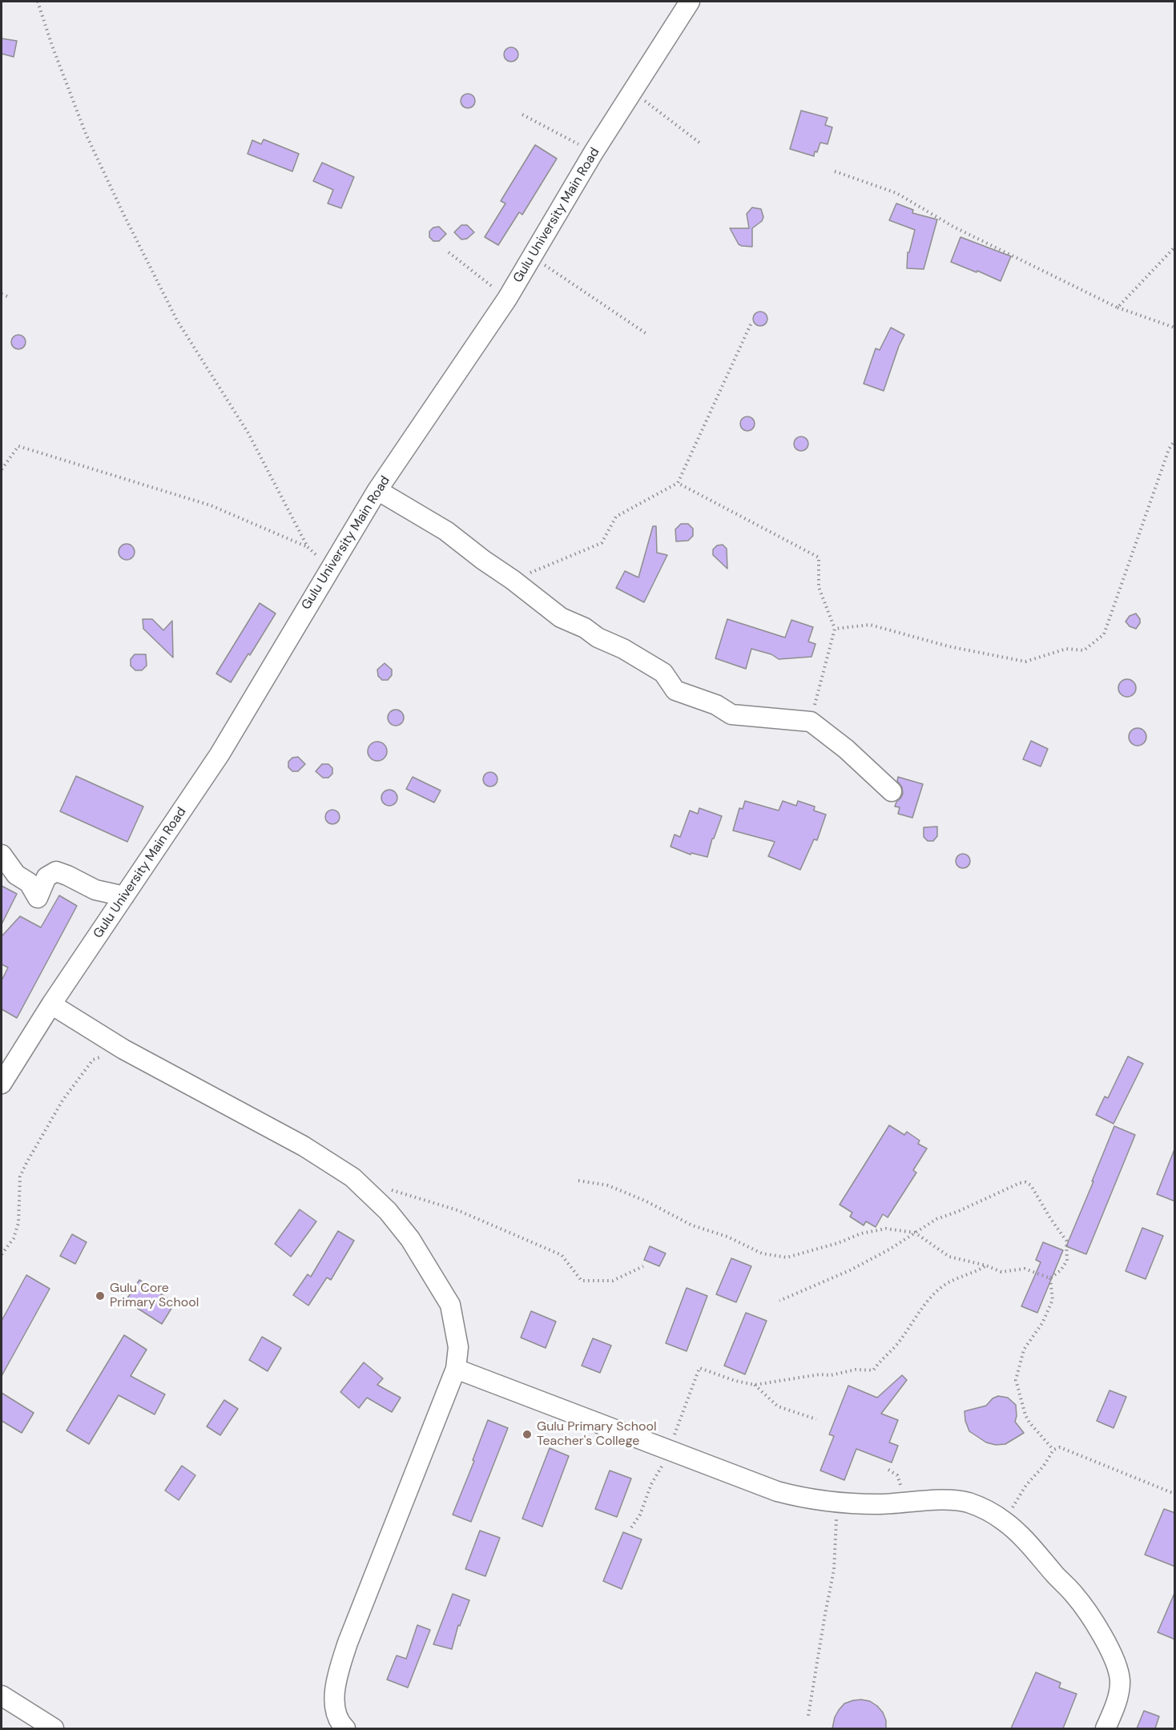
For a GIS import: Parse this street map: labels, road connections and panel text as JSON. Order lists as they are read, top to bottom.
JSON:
{
  "streets": {
    "street": ["Gulu University Main Road"]
  },
  "places": ["Gulu Core Primary School", "Gulu Primary School Teacher's College"]
}
